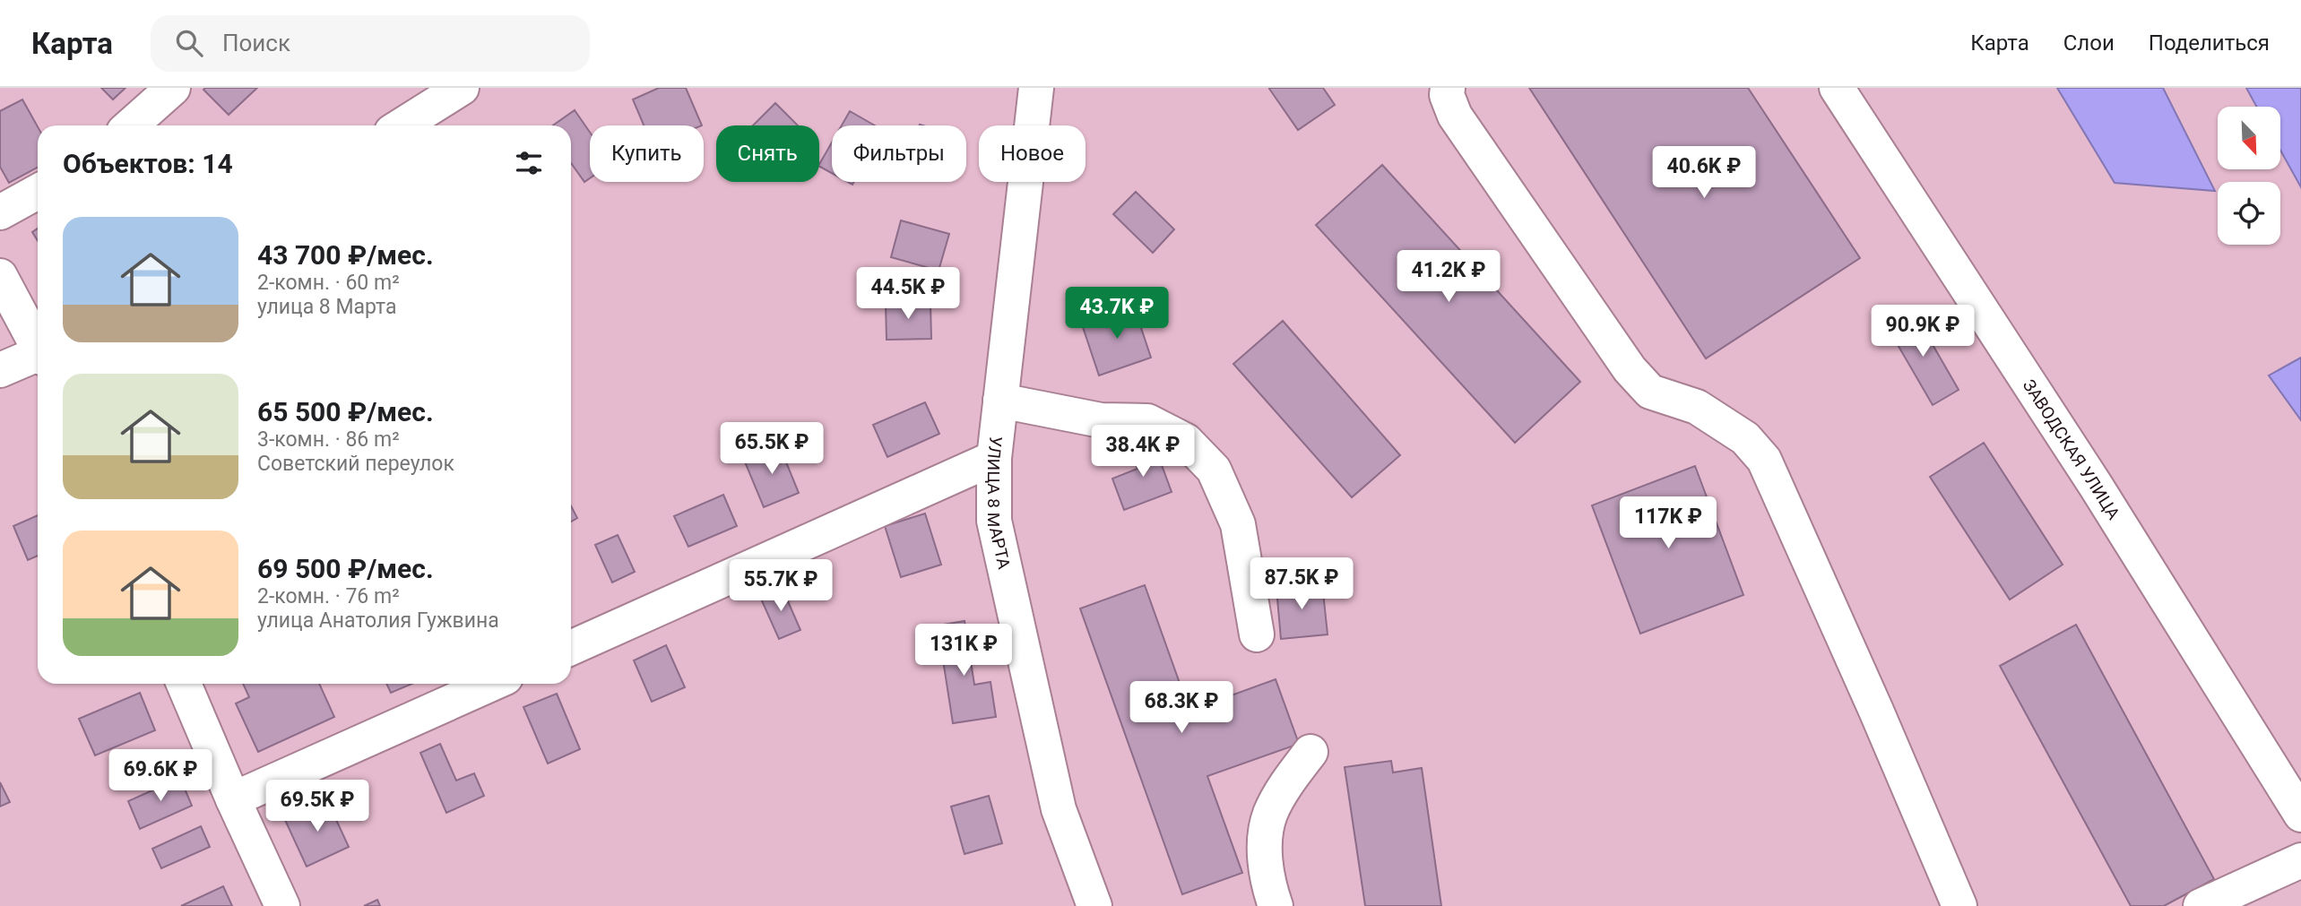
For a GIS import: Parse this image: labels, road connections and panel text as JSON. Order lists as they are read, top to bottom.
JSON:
{
  "streets": {
    "street": ["ЗАВОДСКАЯ УЛИЦА", "УЛИЦА 8 МАРТА"]
  },
  "north": "bottom right",
  "page": {
    "header": "Карта",
    "search": "Поиск",
    "nav": ["Карта", "Слои", "Поделиться"],
    "chip": [
      "Купить",
      "Снять",
      "Фильтры",
      "Новое"
    ],
    "heading": "Объектов: 14",
    "price": [
      "40.6K ₽",
      "41.2K ₽",
      "44.5K ₽",
      "43.7K ₽",
      "90.9K ₽",
      "65.5K ₽",
      "38.4K ₽",
      "117K ₽",
      "87.5K ₽",
      "55.7K ₽",
      "131K ₽",
      "68.3K ₽",
      "69.6K ₽",
      "69.5K ₽"
    ],
    "list": [
      {
        "name": "43 700 ₽/мес.",
        "note": "2-комн. · 60 m² · улица 8 Марта"
      },
      {
        "name": "65 500 ₽/мес.",
        "note": "3-комн. · 86 m² · Советский переулок"
      },
      {
        "name": "69 500 ₽/мес.",
        "note": "2-комн. · 76 m² · улица Анатолия Гужвина"
      }
    ]
  }
}
